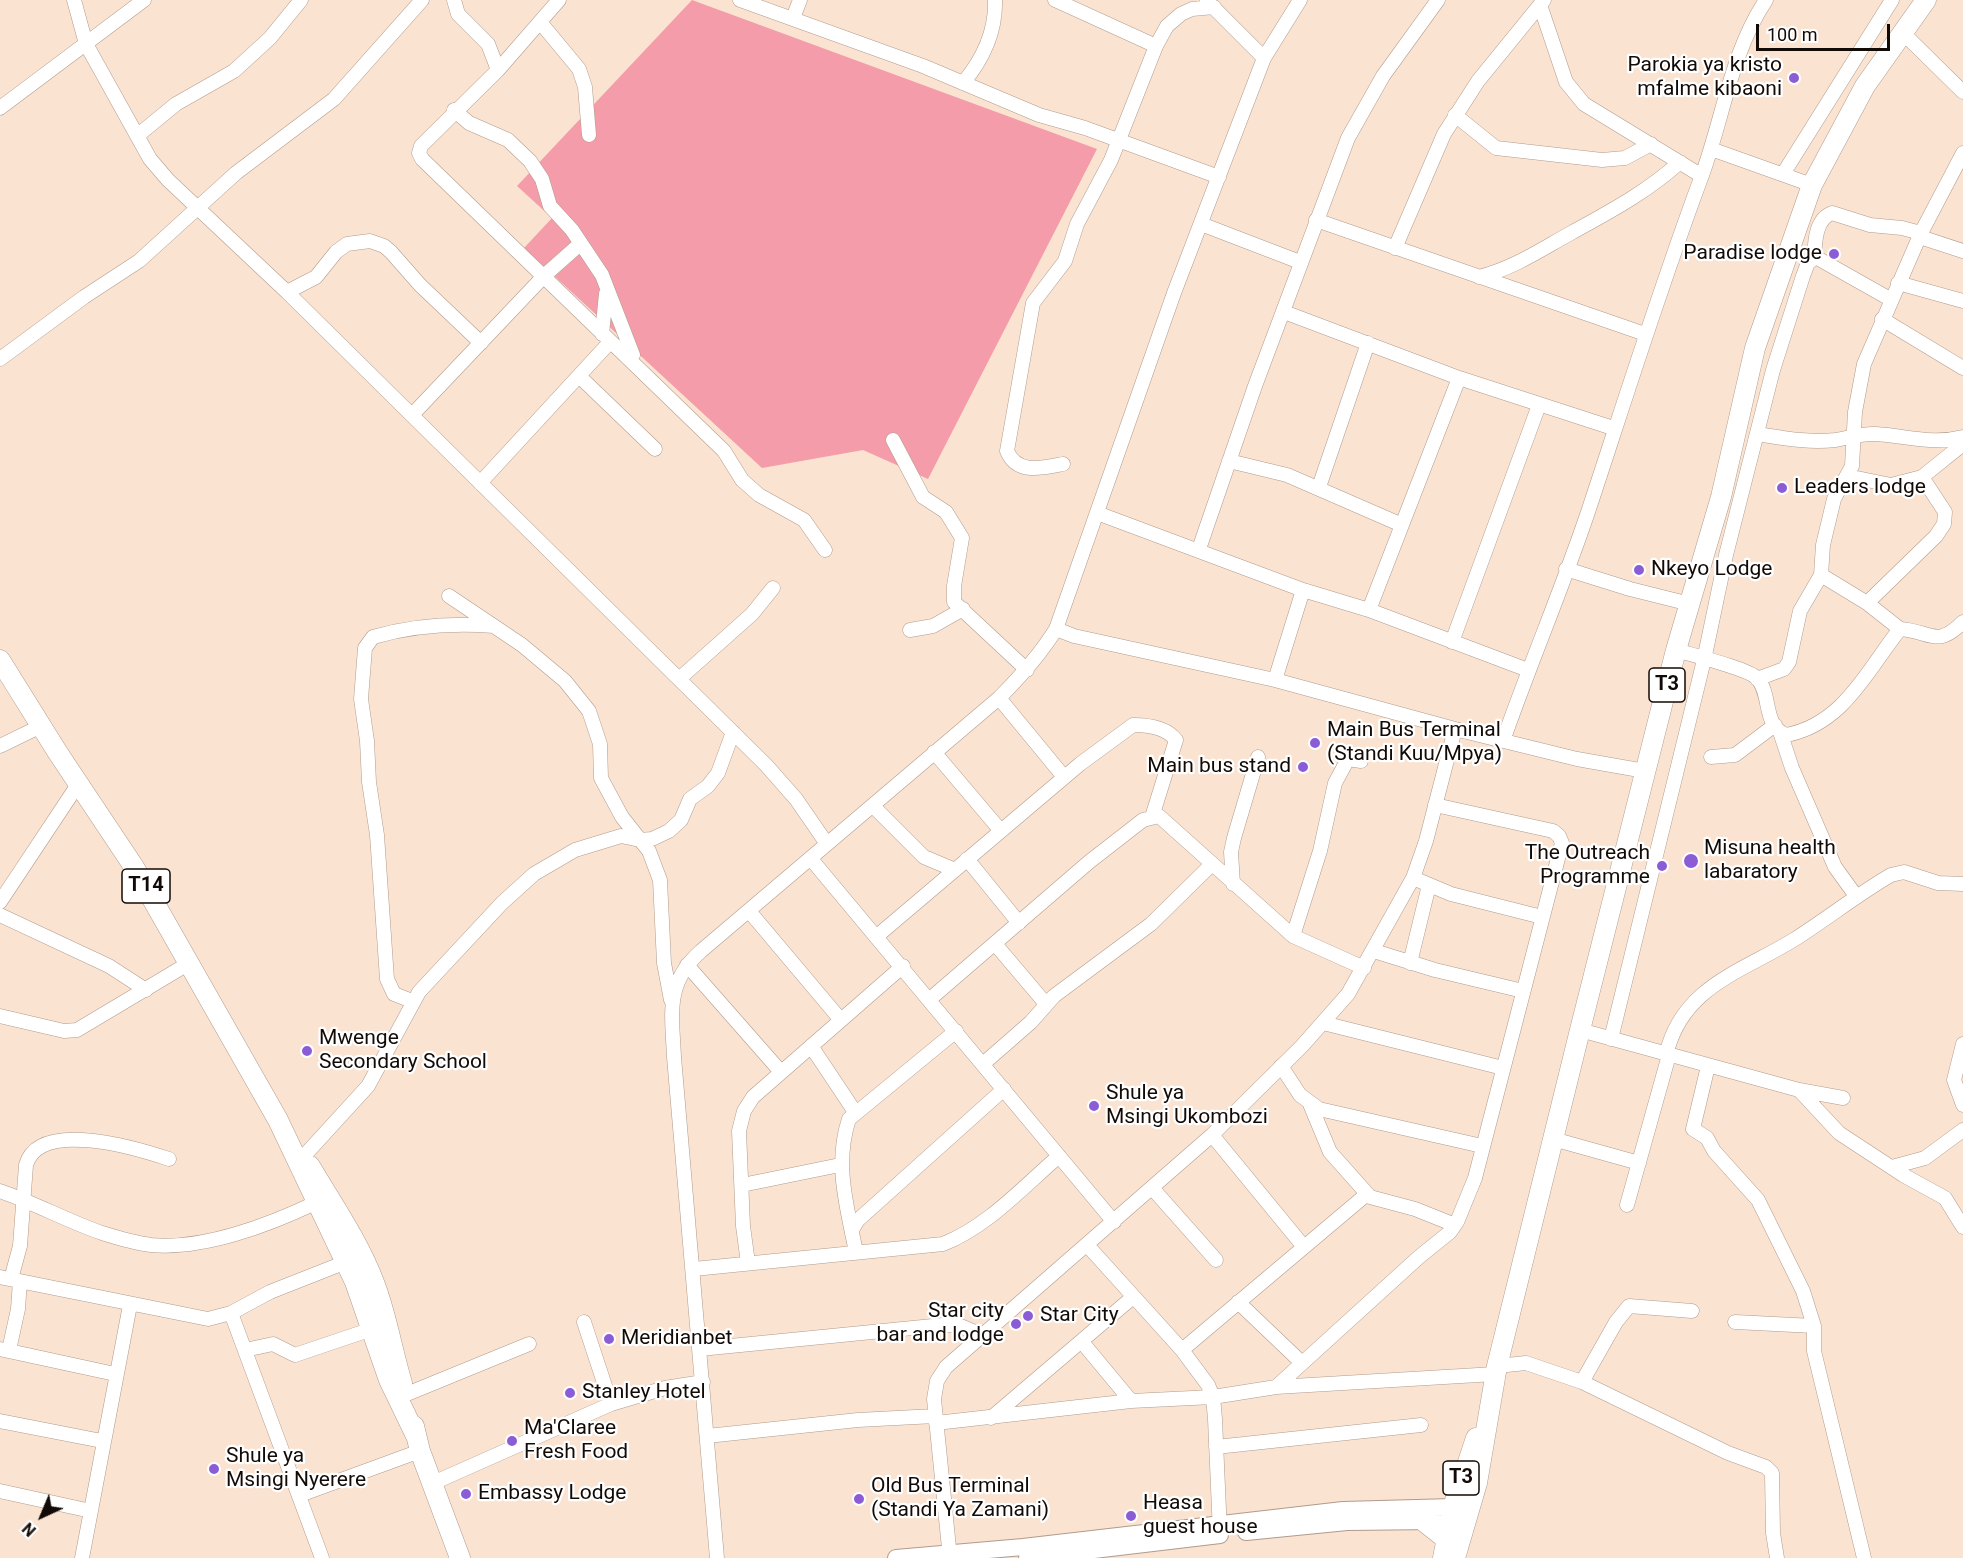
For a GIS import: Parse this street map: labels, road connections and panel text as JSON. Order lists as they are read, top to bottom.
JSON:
{
  "streets": {
    "highway": ["T3", "T14"]
  },
  "places": [
    "Parokia ya kristo mfalme kibaoni",
    "Paradise lodge",
    "Leaders lodge",
    "Nkeyo Lodge",
    "Main Bus Terminal (Standi Kuu/Mpya)",
    "Main bus stand",
    "Misuna health labaratory",
    "The Outreach Programme",
    "Mwenge Secondary School",
    "Shule ya Msingi Ukombozi",
    "Star City",
    "Star city bar and lodge",
    "Meridianbet",
    "Stanley Hotel",
    "Ma'Claree Fresh Food",
    "Shule ya Msingi Nyerere",
    "Embassy Lodge",
    "Old Bus Terminal (Standi Ya Zamani)",
    "Heasa guest house"
  ],
  "scale_bar": "100 m",
  "north": "bottom left"
}
